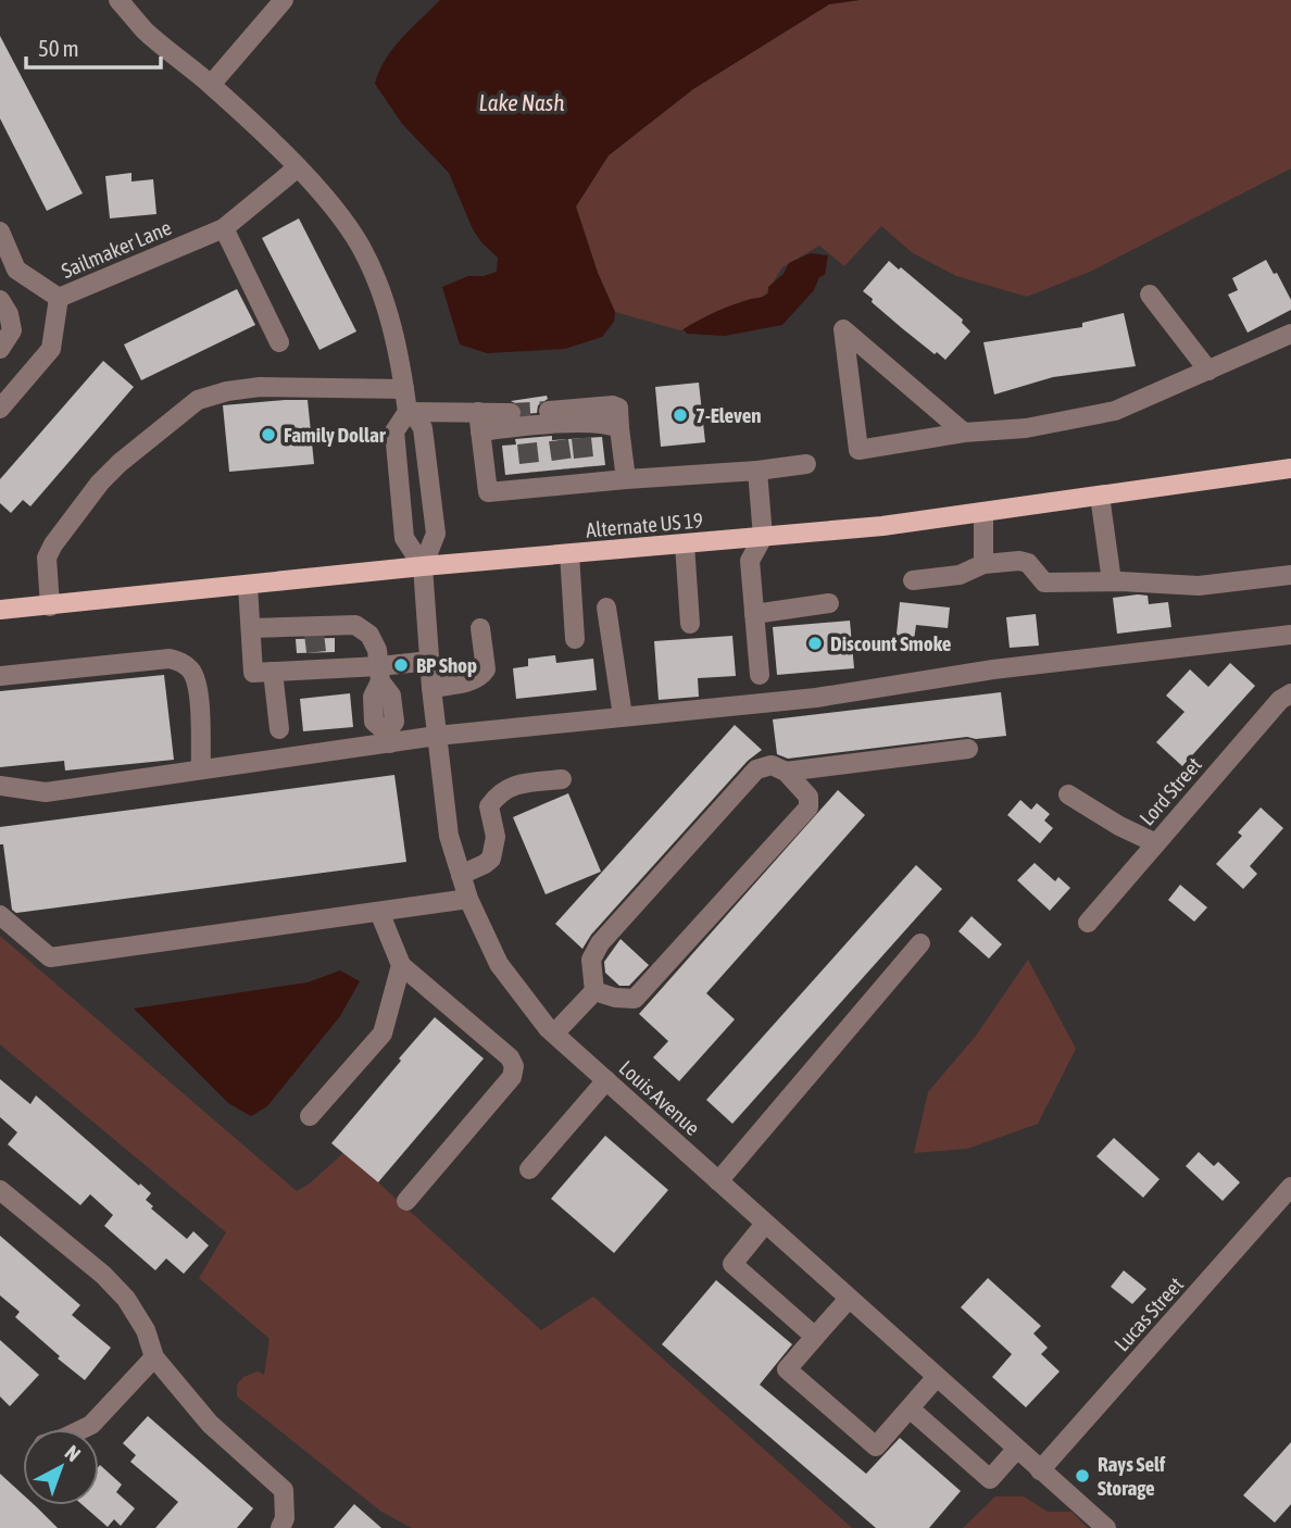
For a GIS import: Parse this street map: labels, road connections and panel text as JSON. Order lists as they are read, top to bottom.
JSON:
{
  "streets": {
    "main road": ["Alternate US 19"],
    "street": [
      "Sailmaker Lane",
      "Lord Street",
      "Louis Avenue",
      "Lucas Street"
    ]
  },
  "crossings": [
    ["Alternate US 19", "Louis Avenue"],
    ["Louis Avenue", "Lucas Street"]
  ],
  "water": ["Lake Nash"],
  "places": [
    "7-Eleven",
    "Family Dollar",
    "Discount Smoke",
    "BP Shop",
    "Rays Self Storage"
  ],
  "scale_bar": "50 m",
  "north": "top right"
}
